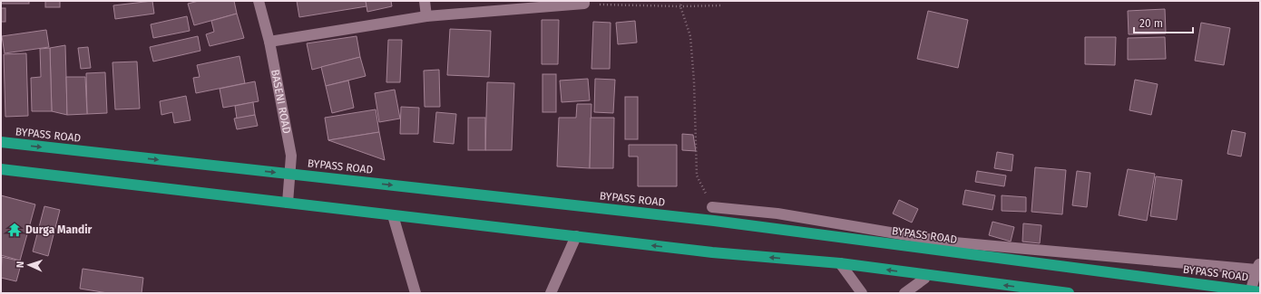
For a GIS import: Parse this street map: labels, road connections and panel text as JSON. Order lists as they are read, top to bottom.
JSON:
{
  "streets": {
    "highway": ["BYPASS ROAD"],
    "street": ["BASENI ROAD"]
  },
  "crossings": [
    ["BASENI ROAD", "BYPASS ROAD"]
  ],
  "places": {
    "temple": ["Durga Mandir"]
  },
  "scale_bar": "20 m",
  "north": "left"
}
